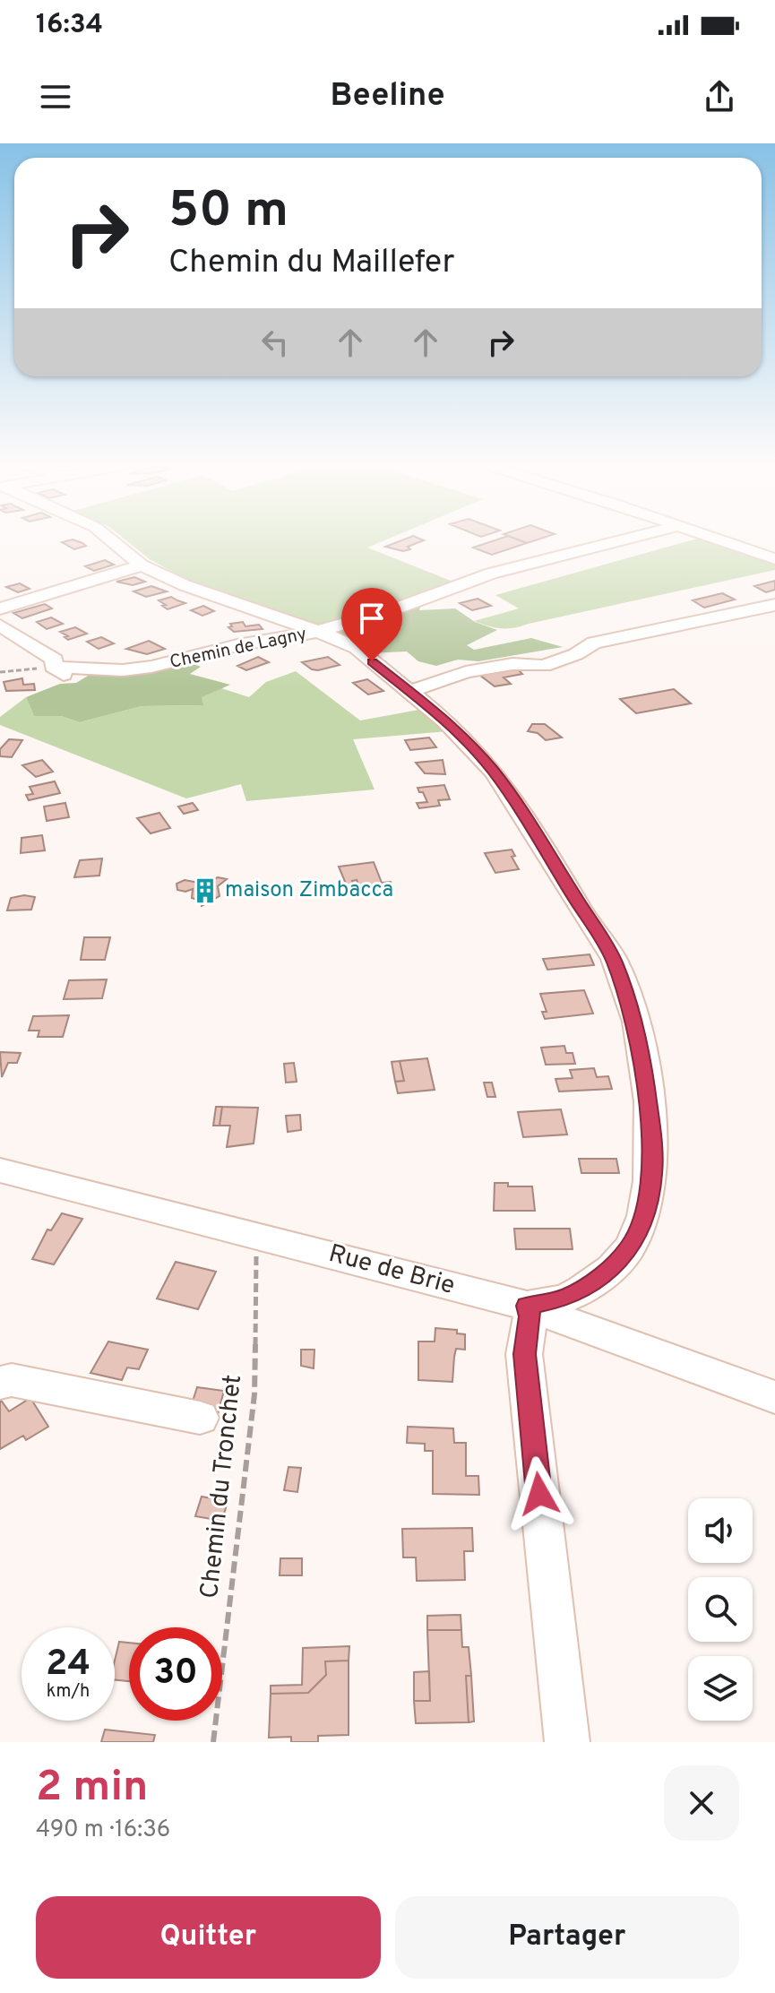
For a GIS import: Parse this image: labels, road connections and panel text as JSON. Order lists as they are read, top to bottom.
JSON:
{
  "streets": {
    "street": ["Chemin de Lagny", "Rue de Brie"],
    "path": ["Chemin du Tronchet"]
  },
  "crossings": [
    ["Rue de Brie", "Chemin du Tronchet"]
  ],
  "places": {
    "building": ["maison Zimbacca"]
  },
  "page": {
    "status": "16:34",
    "header": "Beeline",
    "turn": ["50 m", "Chemin du Maillefer"],
    "speed": "24 km/h",
    "limit": "30",
    "heading": ["2 min", "490 m · 16:36"],
    "buttons": ["Quitter", "Partager"]
  }
}
